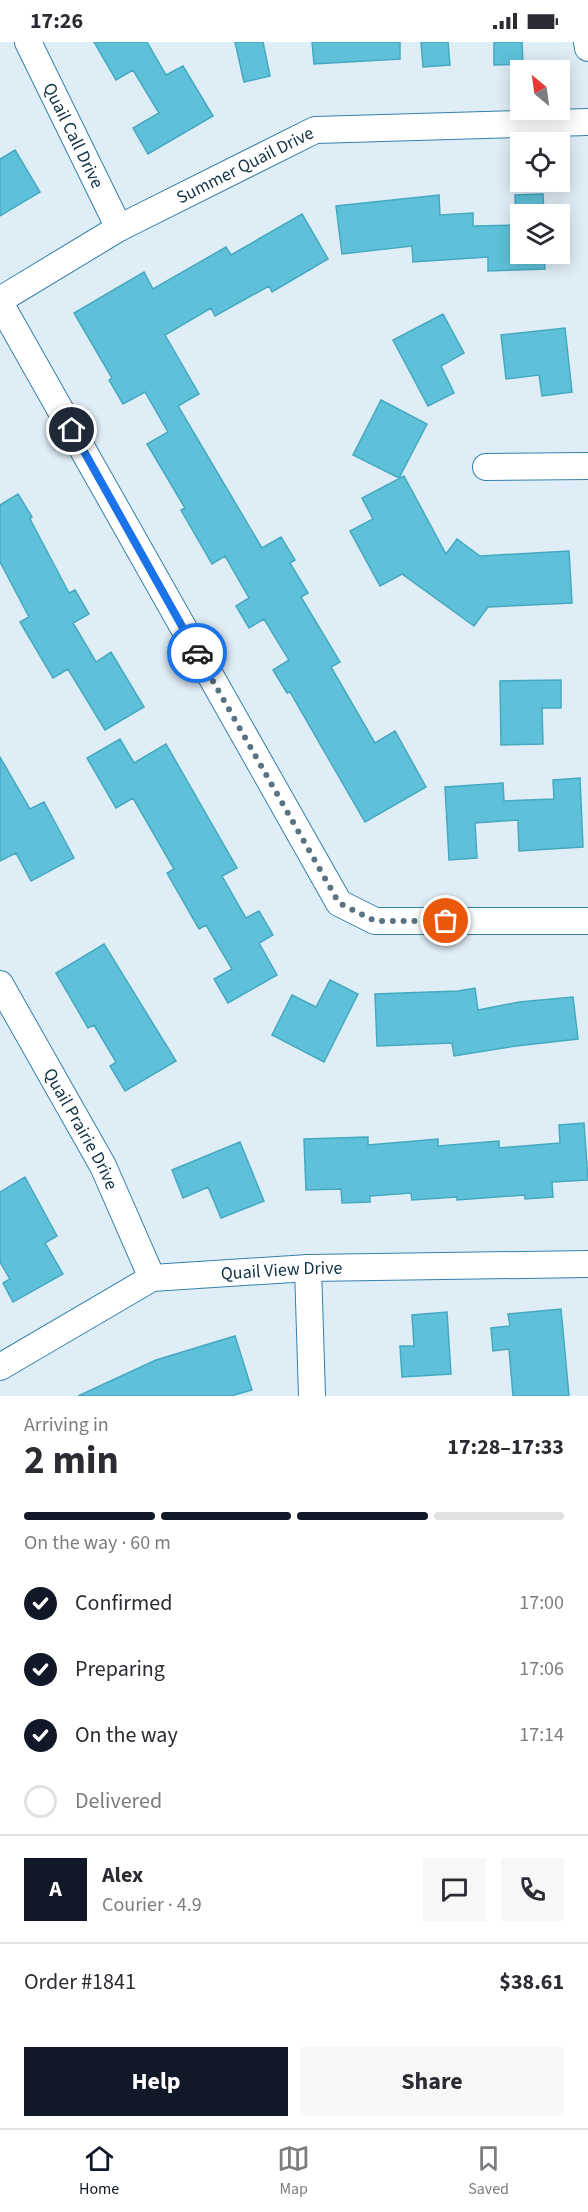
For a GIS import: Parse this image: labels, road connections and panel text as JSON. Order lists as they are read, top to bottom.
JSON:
{
  "streets": {
    "street": [
      "Quail Call Drive",
      "Summer Quail Drive",
      "Quail Prairie Drive",
      "Quail View Drive"
    ]
  },
  "crossings": [
    ["Quail Call Drive", "Summer Quail Drive"],
    ["Quail Prairie Drive", "Quail View Drive"]
  ],
  "north": "top left",
  "page": {
    "status": "17:26",
    "heading": ["2 min", "Arriving in", "17:28–17:33"],
    "panel": [
      "Alex",
      "Courier · 4.9",
      "Order #1841",
      "$38.61"
    ],
    "bar": "On the way · 60 m",
    "list": [
      ["Confirmed", "17:00"],
      ["Preparing", "17:06"],
      ["On the way", "17:14"],
      "Delivered"
    ],
    "round": "A",
    "buttons": ["Help", "Share"],
    "tabs": ["Home", "Map", "Saved"]
  }
}
